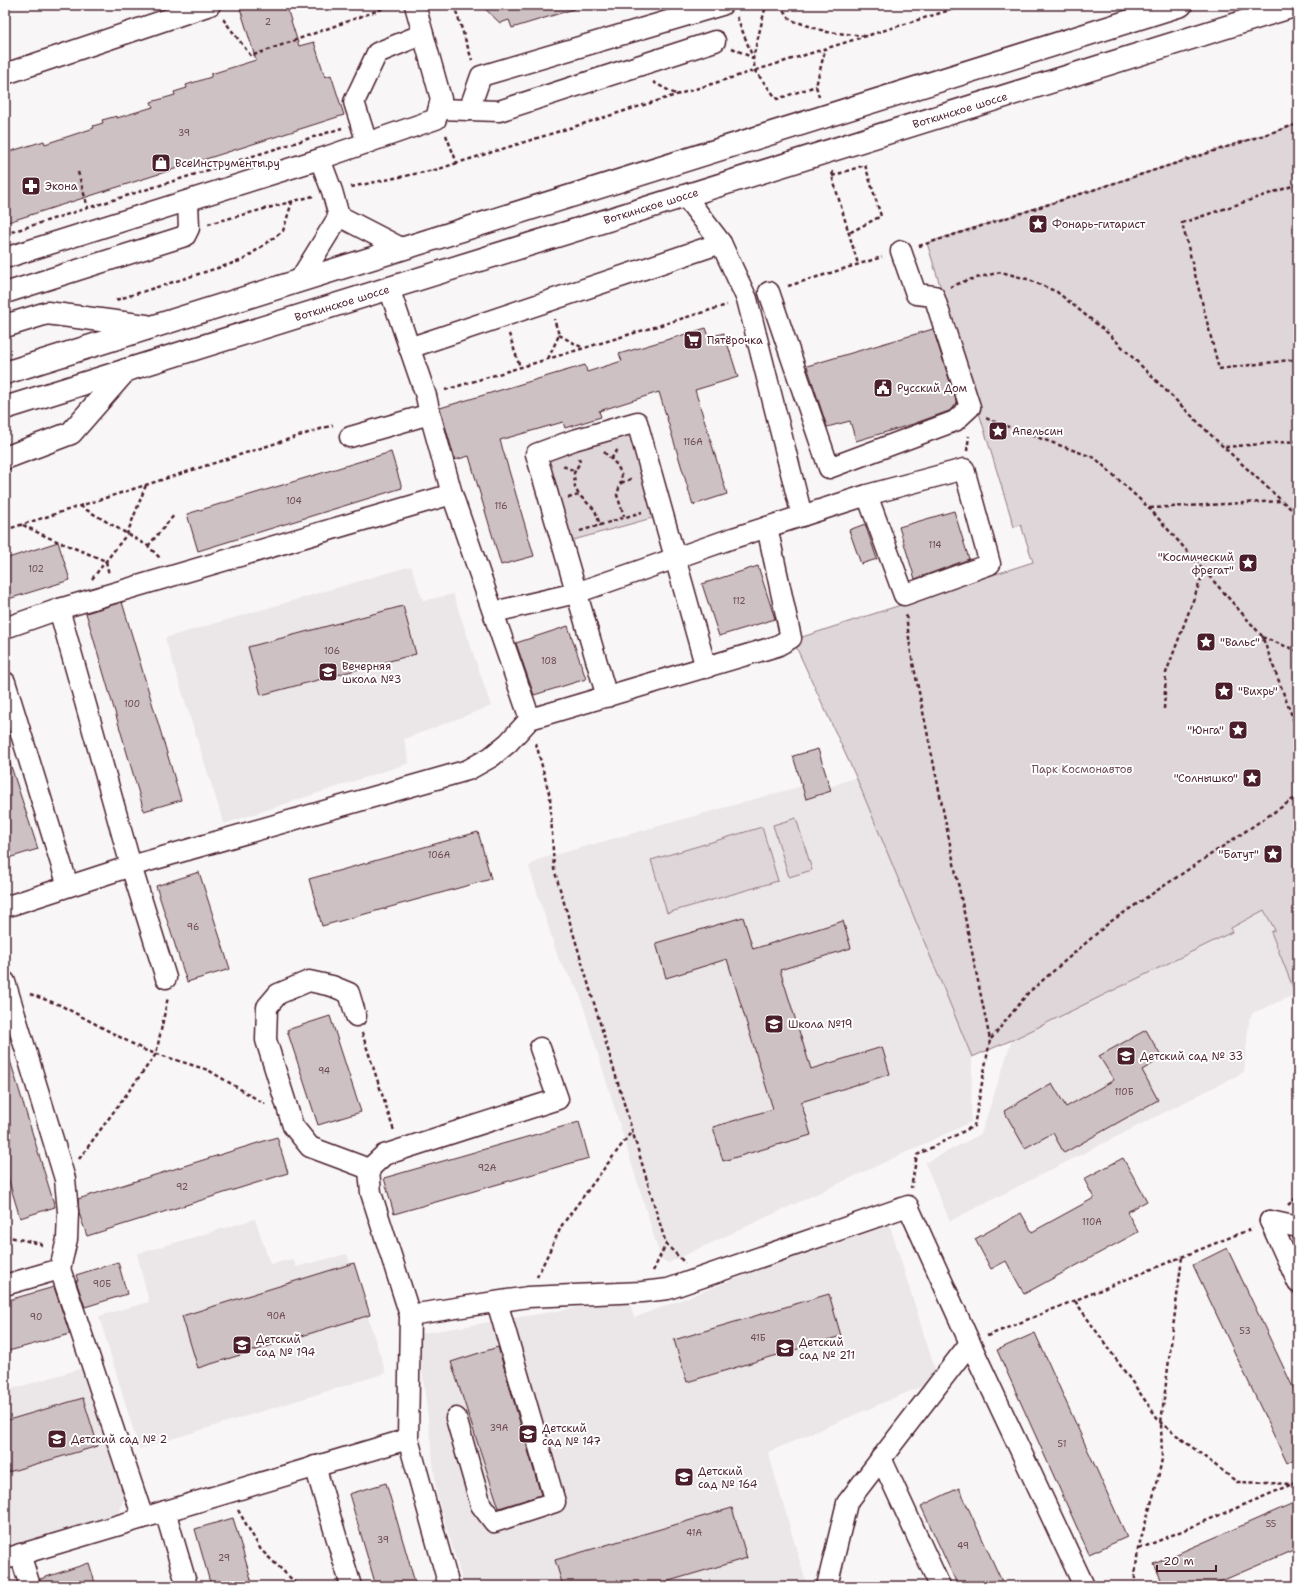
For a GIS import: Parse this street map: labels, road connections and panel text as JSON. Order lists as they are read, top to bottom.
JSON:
{
  "streets": {
    "main road": ["Воткинское шоссе"]
  },
  "parks": ["Парк Космонавтов"],
  "places": {
    "shop": ["ВсеИнструменты.ру"],
    "pharmacy": ["Экона"],
    "place": [
      "Фонарь-гитарист",
      "Апельсин",
      "\"Космический фрегат\"",
      "\"Вальс\"",
      "\"Вихрь\"",
      "\"Юнга\"",
      "\"Солнышко\"",
      "\"Батут\""
    ],
    "supermarket": ["Пятёрочка"],
    "public building": ["Русский Дом"],
    "school or university": [
      "Вечерняя школа №3",
      "Школа №19",
      "Детский сад № 33",
      "Детский сад № 194",
      "Детский сад № 211",
      "Детский сад № 147",
      "Детский сад № 2",
      "Детский сад № 164"
    ]
  },
  "house_numbers": [
    "2",
    "39",
    "116А",
    "104",
    "116",
    "114",
    "102",
    "112",
    "106",
    "108",
    "100",
    "106А",
    "96",
    "94",
    "110Б",
    "92А",
    "92",
    "110А",
    "90Б",
    "90А",
    "90",
    "53",
    "41Б",
    "39А",
    "51",
    "55",
    "41А",
    "39",
    "49",
    "29"
  ],
  "scale_bar": "20 m"
}
